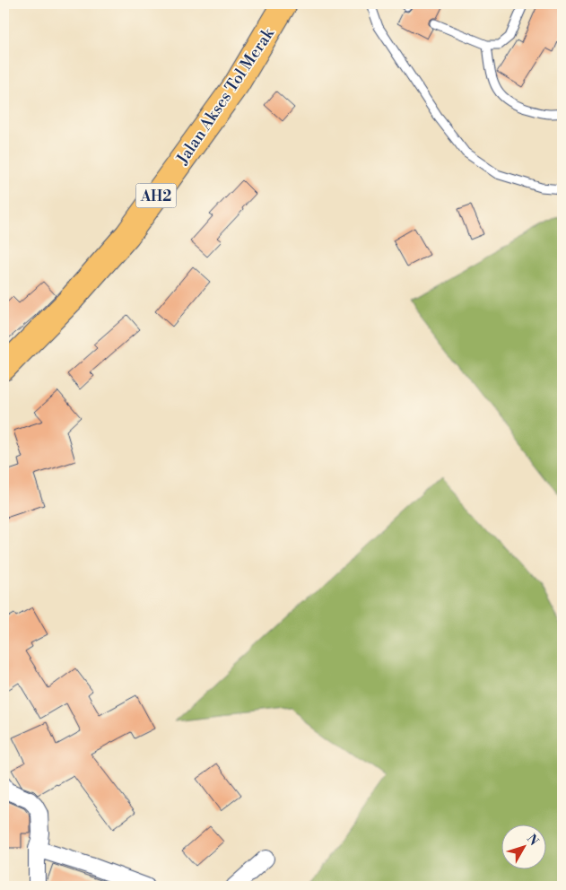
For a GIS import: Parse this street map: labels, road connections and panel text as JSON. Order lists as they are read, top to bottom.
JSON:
{
  "streets": {
    "highway": ["Jalan Akses Tol Merak", "AH2"]
  },
  "north": "top right"
}
